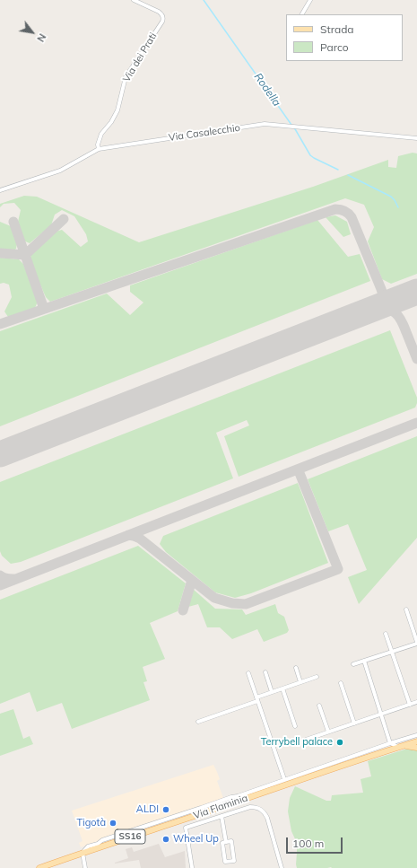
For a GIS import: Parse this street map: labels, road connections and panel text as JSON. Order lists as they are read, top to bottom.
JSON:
{
  "streets": {
    "main road": ["Via Flaminia", "SS16"],
    "street": ["Via dei Prati", "Via Casalecchio"]
  },
  "crossings": [
    ["Via dei Prati", "Via Casalecchio"]
  ],
  "water": ["Rodella"],
  "places": [
    "Terrybell palace",
    "ALDI",
    "Tigotà",
    "Wheel Up"
  ],
  "legend": ["Strada", "Parco"],
  "scale_bar": "100 m",
  "north": "bottom right"
}
